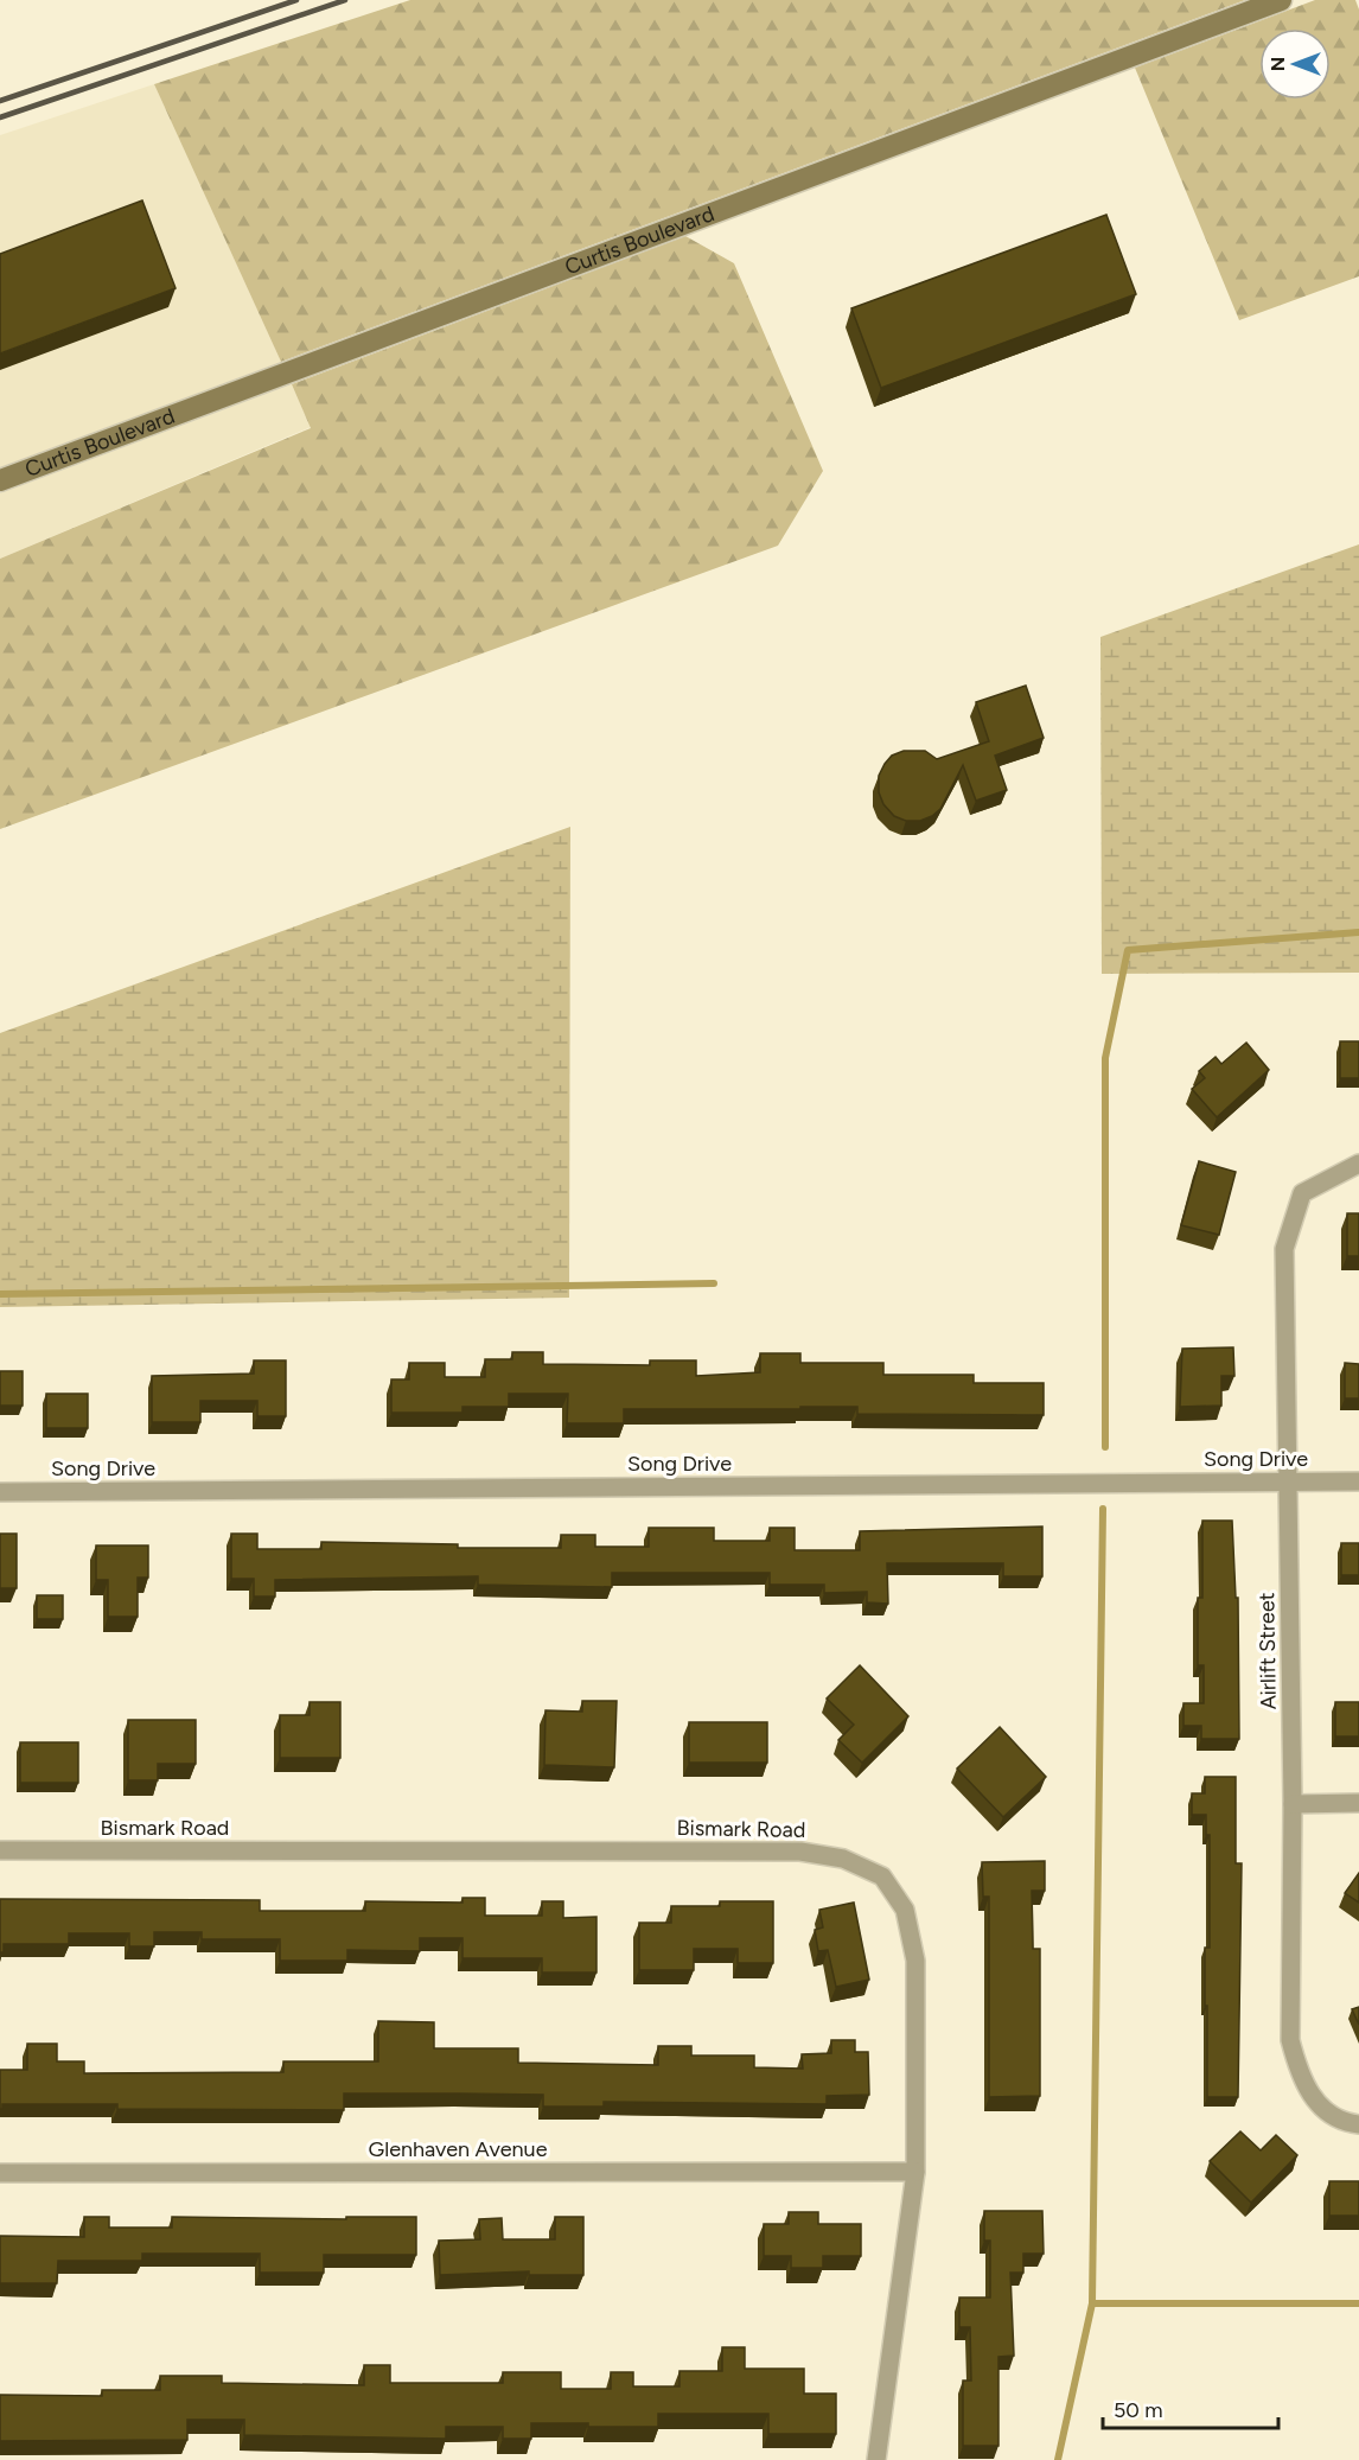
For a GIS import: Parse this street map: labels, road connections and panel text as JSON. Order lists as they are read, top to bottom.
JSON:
{
  "streets": {
    "street": [
      "Curtis Boulevard",
      "Song Drive",
      "Airlift Street",
      "Bismark Road",
      "Glenhaven Avenue"
    ]
  },
  "crossings": [
    ["Song Drive", "Airlift Street"],
    ["Bismark Road", "Glenhaven Avenue"]
  ],
  "scale_bar": "50 m",
  "north": "left"
}
